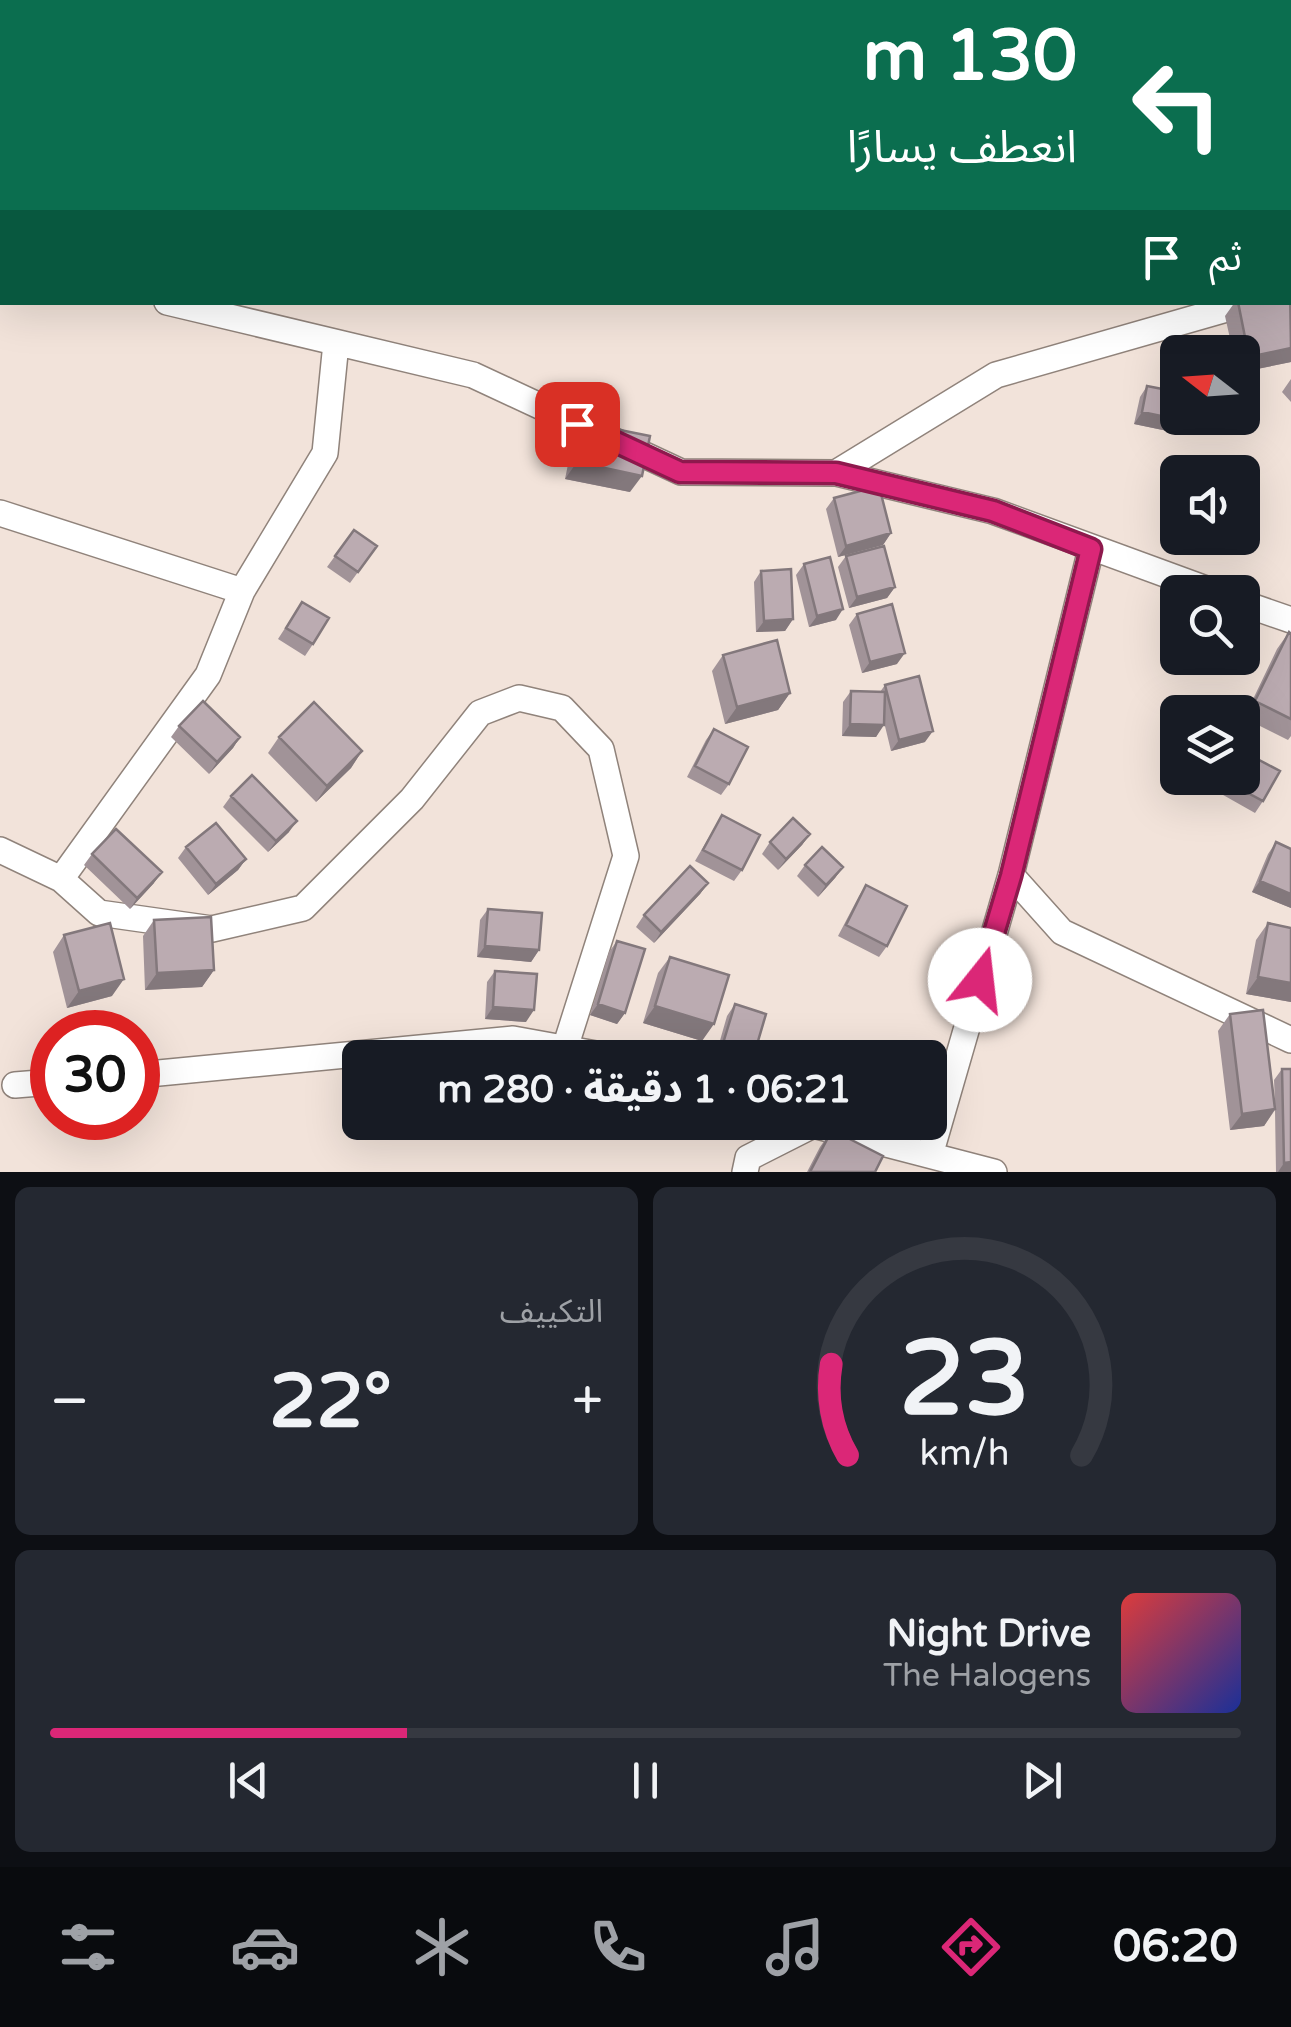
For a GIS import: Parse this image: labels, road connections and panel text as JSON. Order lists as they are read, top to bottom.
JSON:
{
  "north": "left",
  "page": {
    "turn": ["130 m", "انعطف يسارًا"],
    "then": "ثم",
    "limit": "30",
    "trip": "06:21 · 1 دقيقة · 280 m",
    "tile": "التكييف",
    "heat": ["−", "22°", "+"],
    "song": ["Night Drive", "The Halogens"],
    "tabs": "06:20",
    "gauge": ["23", "km/h"]
  }
}
